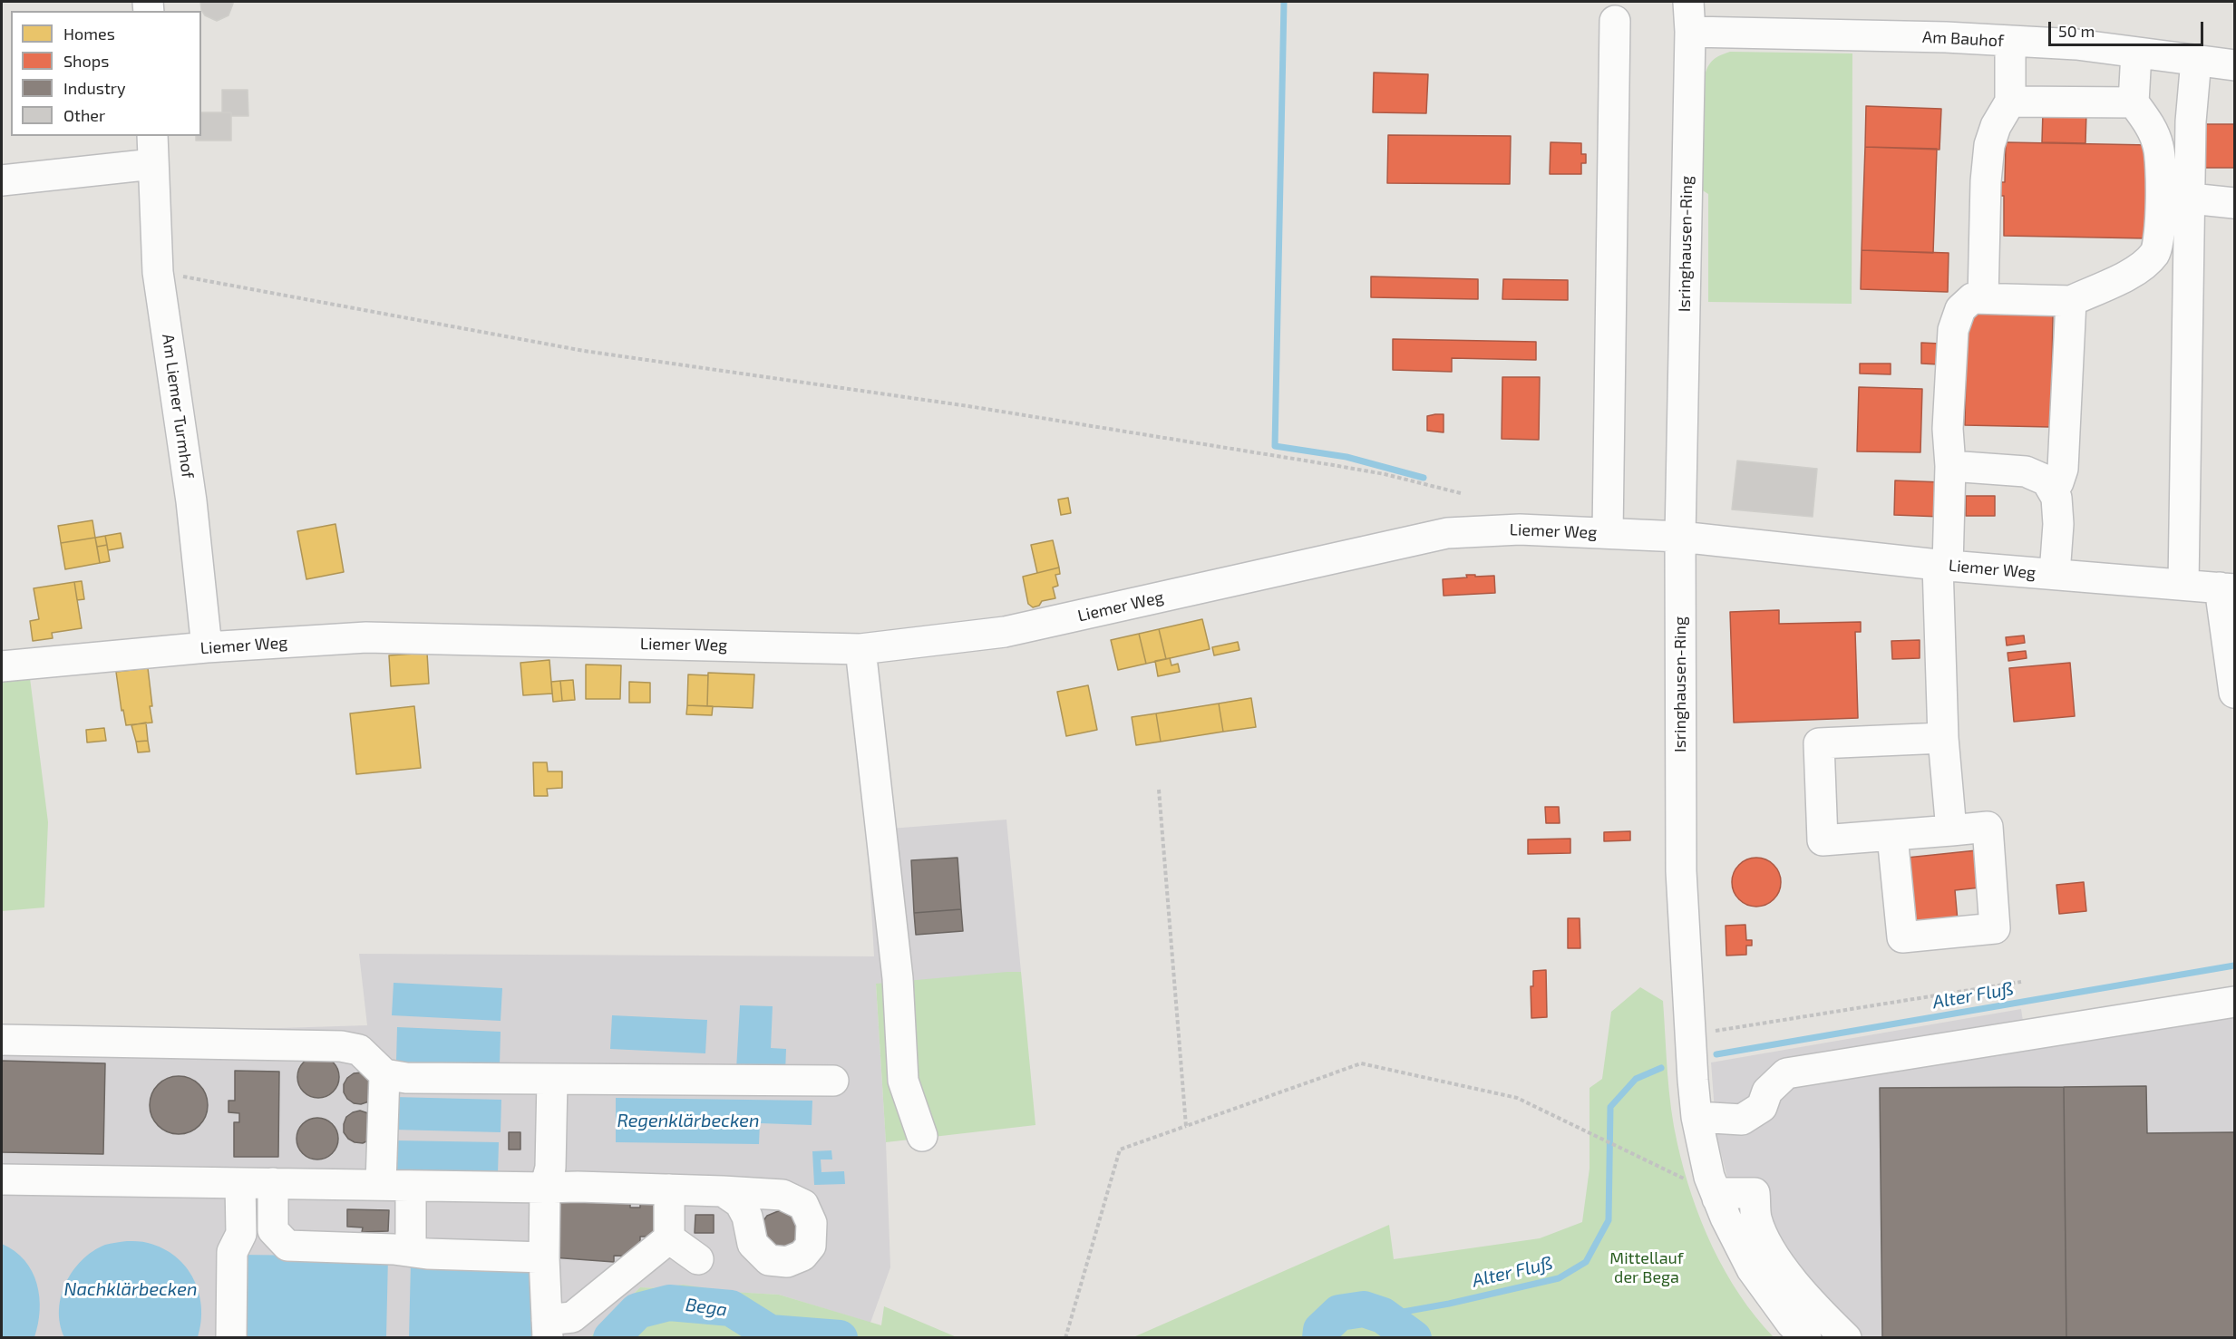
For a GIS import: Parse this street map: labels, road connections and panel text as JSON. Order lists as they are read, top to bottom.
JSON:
{
  "streets": {
    "street": [
      "Am Bauhof",
      "Isringhausen-Ring",
      "Am Liemer Turmhof",
      "Liemer Weg"
    ]
  },
  "crossings": [
    ["Am Bauhof", "Isringhausen-Ring"],
    ["Isringhausen-Ring", "Liemer Weg"],
    ["Am Liemer Turmhof", "Liemer Weg"]
  ],
  "water": [
    "Alter Fluß",
    "Regenklärbecken",
    "Nachklärbecken",
    "Bega"
  ],
  "parks": ["Mittellauf der Bega"],
  "legend": [
    "Homes",
    "Shops",
    "Industry",
    "Other"
  ],
  "scale_bar": "50 m"
}
